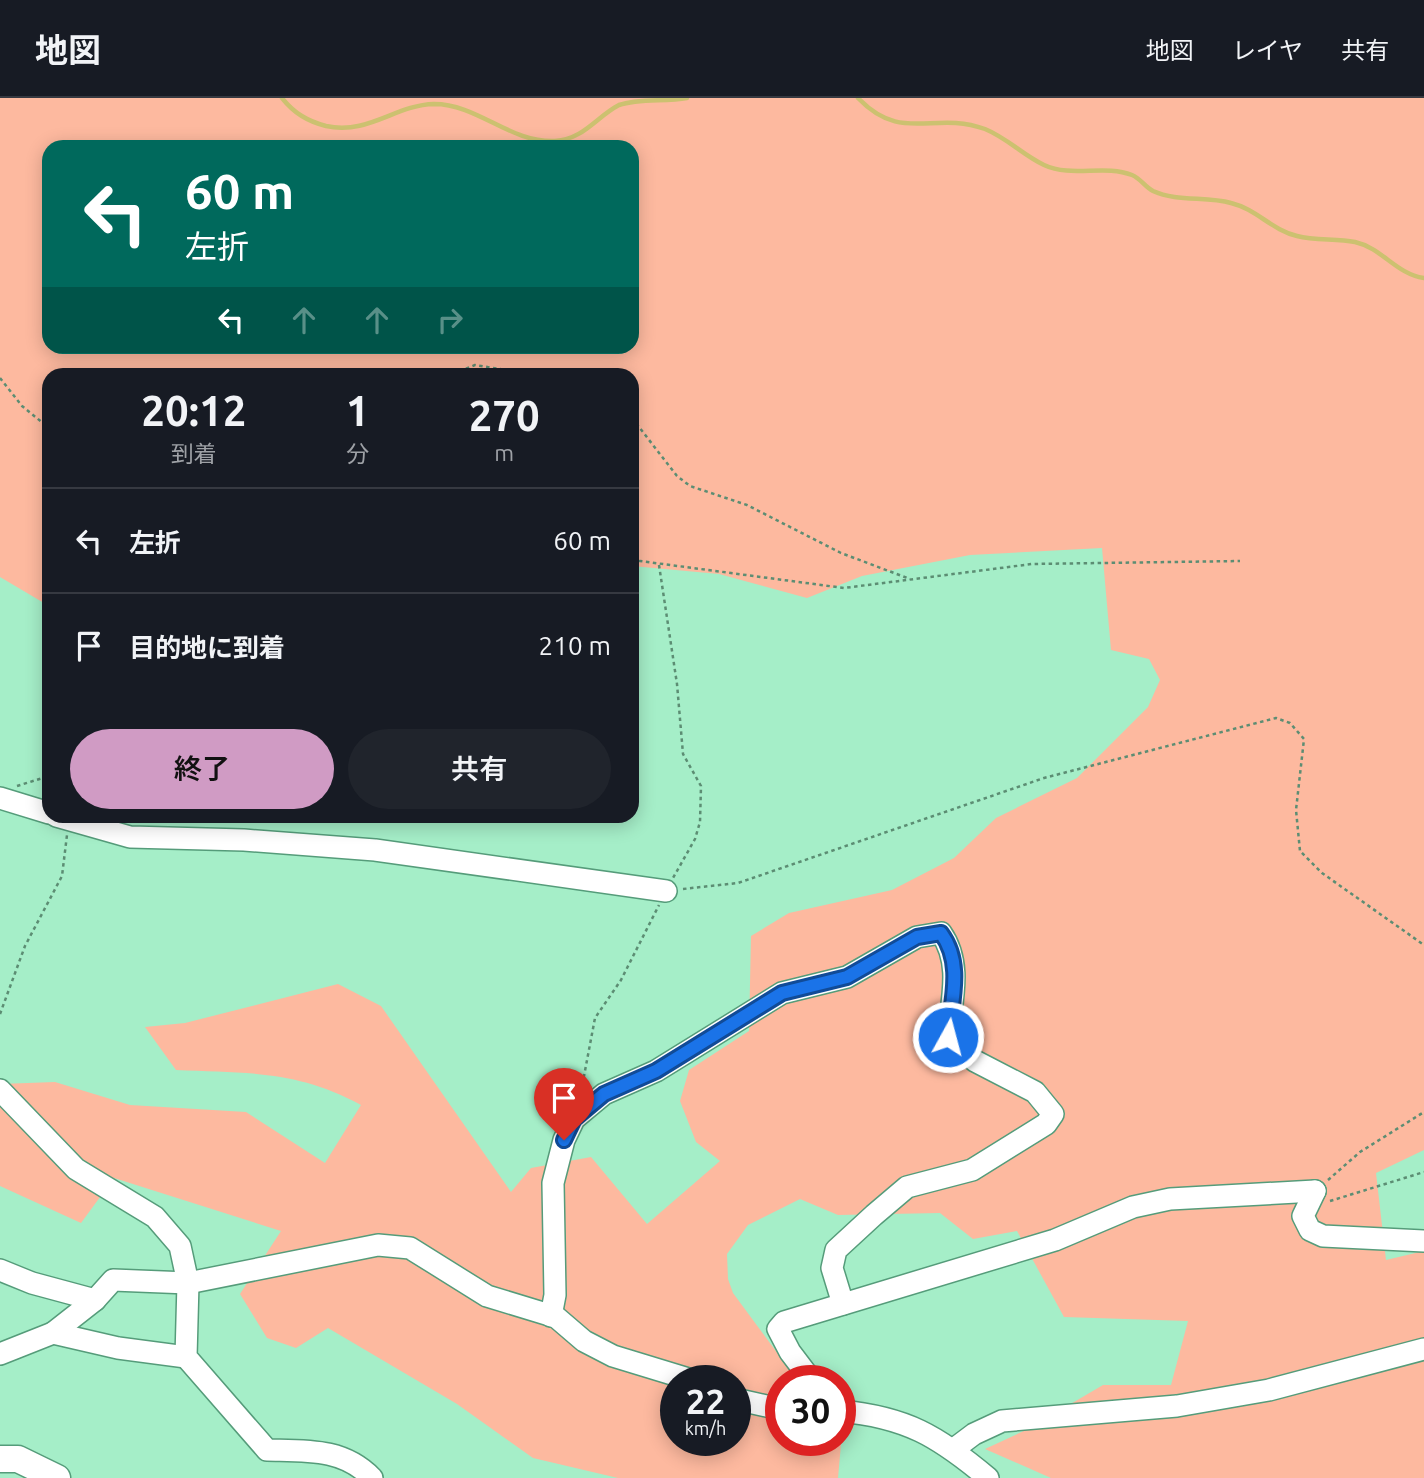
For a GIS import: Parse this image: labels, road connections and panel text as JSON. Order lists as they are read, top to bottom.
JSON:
{
  "page": {
    "header": "地図",
    "nav": ["地図", "レイヤ", "共有"],
    "turn": ["60 m", "左折"],
    "eta": [
      "20:12",
      "到着",
      "1",
      "分",
      "270",
      "m"
    ],
    "list": [
      {
        "name": "左折",
        "value": "60 m"
      },
      {
        "name": "目的地に到着",
        "value": "210 m"
      }
    ],
    "buttons": ["終了", "共有"],
    "speed": "22 km/h",
    "limit": "30"
  }
}
